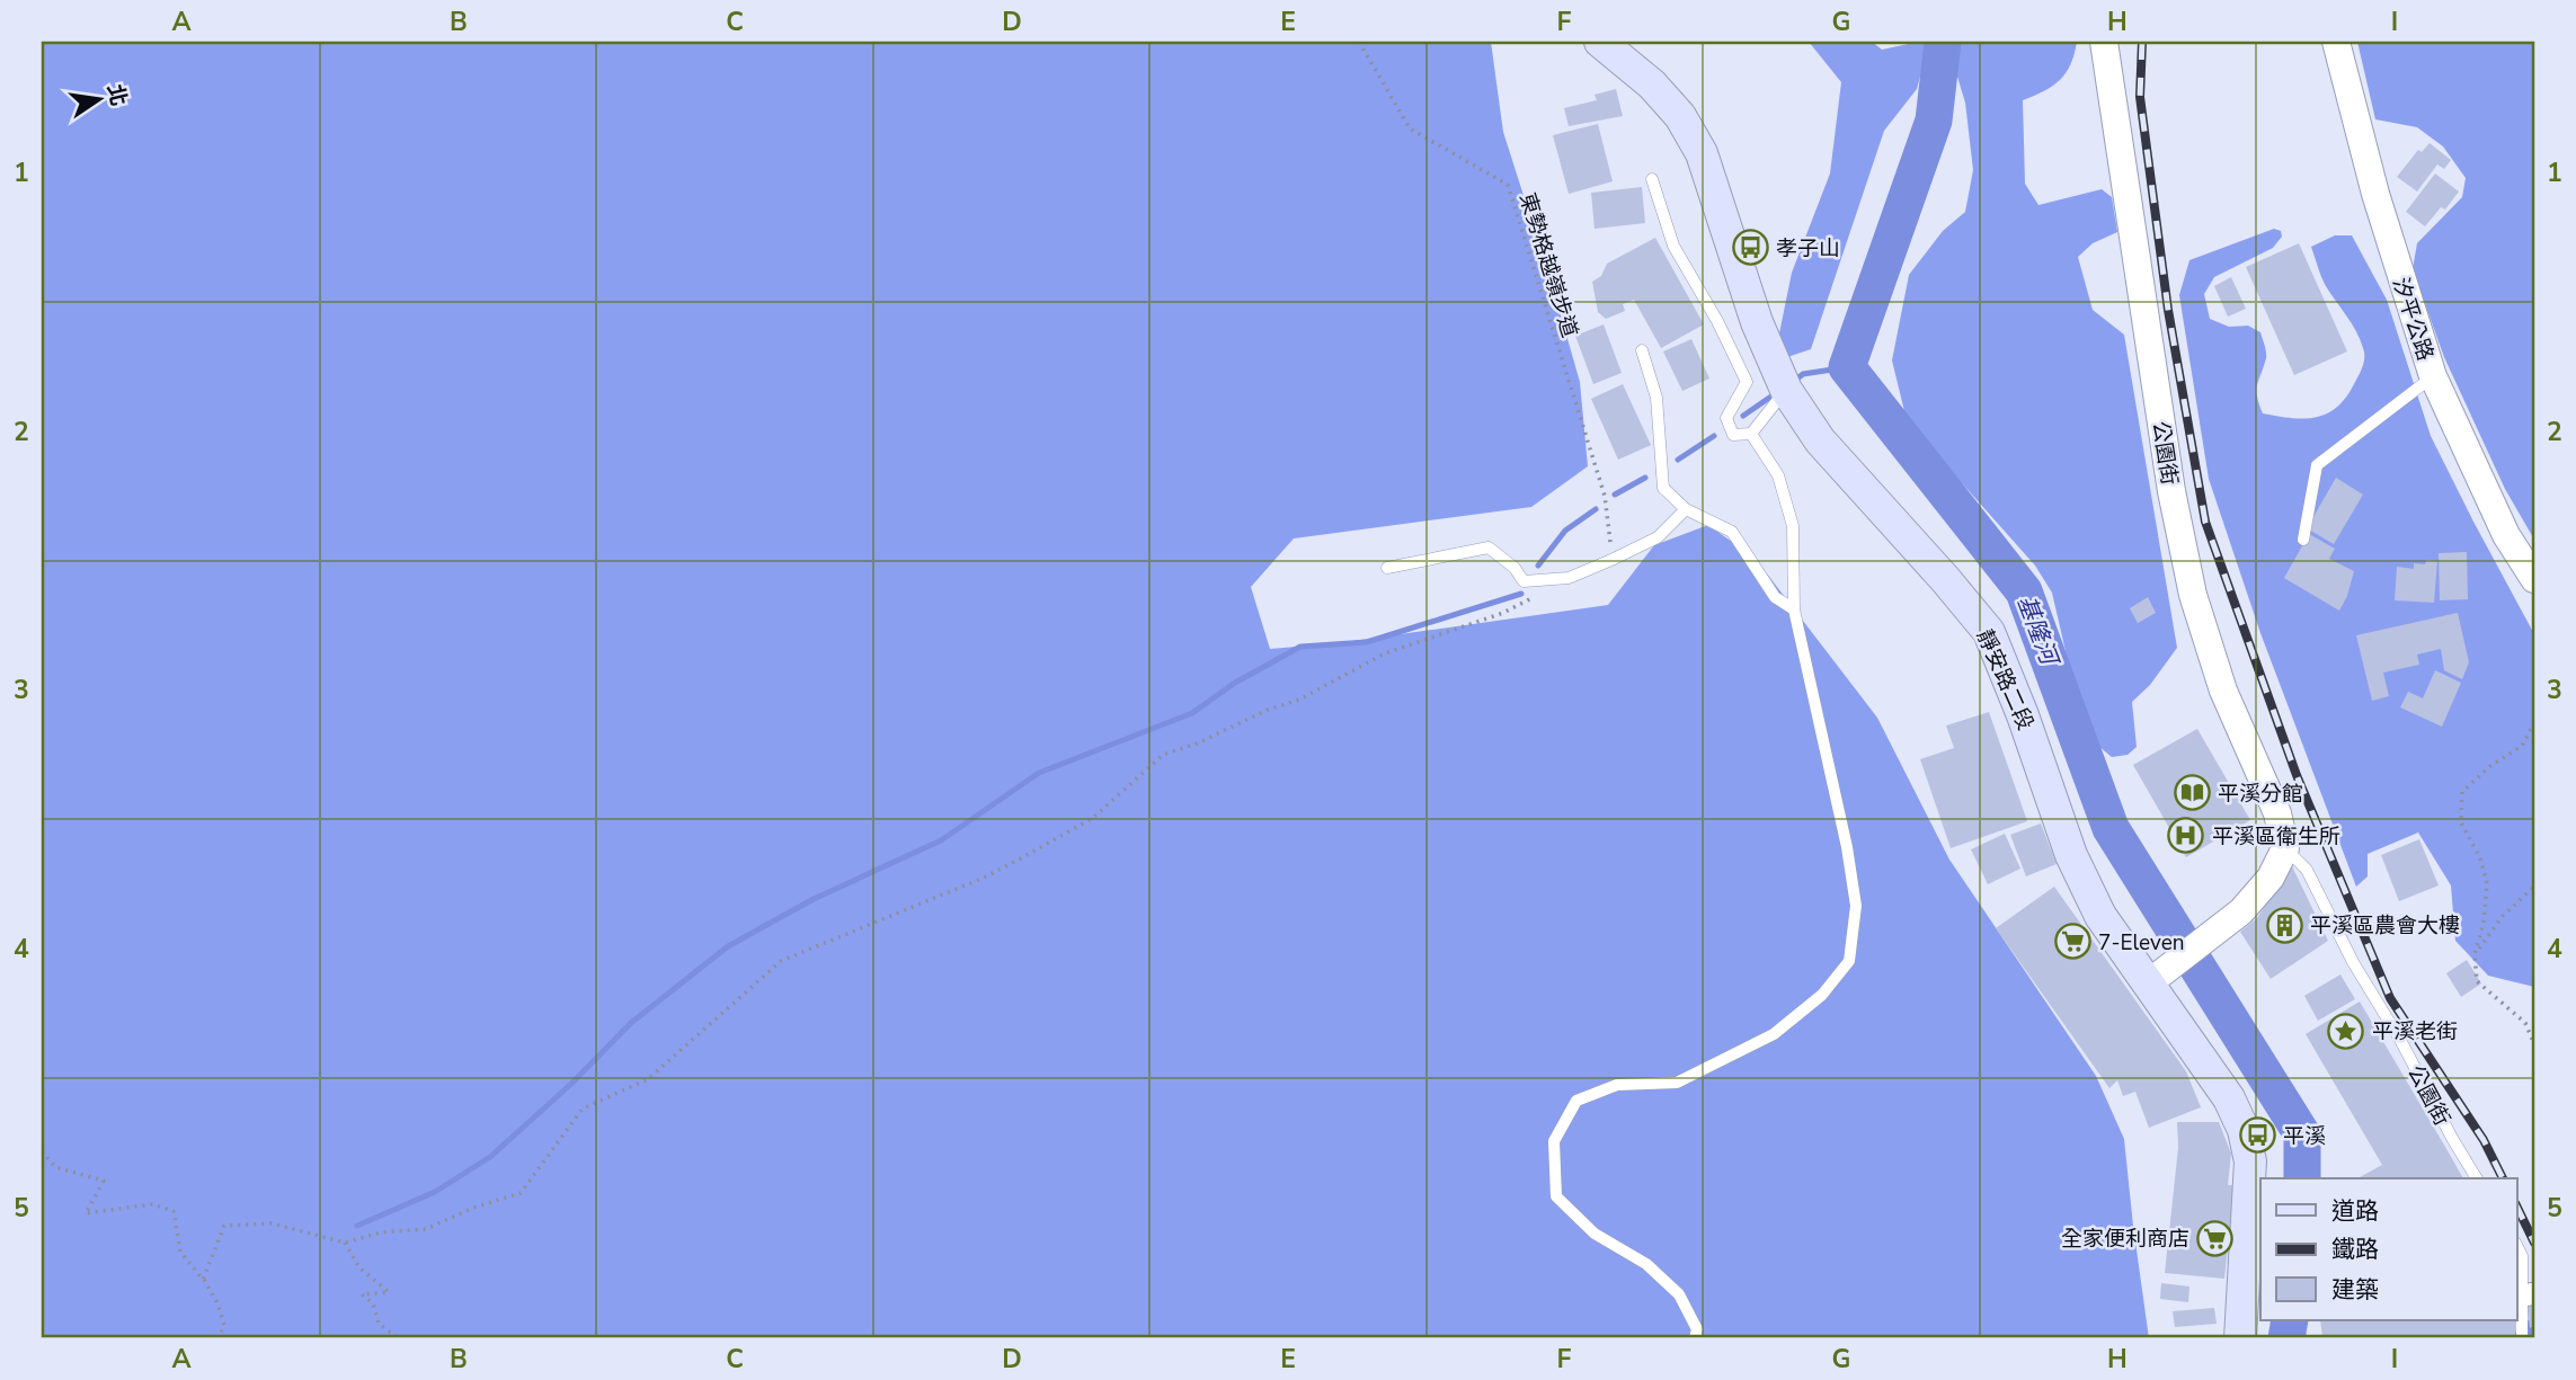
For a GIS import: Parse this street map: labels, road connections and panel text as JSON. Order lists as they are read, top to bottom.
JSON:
{
  "streets": {
    "main road": ["靜安路二段"],
    "street": ["汐平公路", "公園街"],
    "path": ["東勢格越嶺步道"]
  },
  "water": ["基隆河"],
  "places": {
    "bus stop": ["孝子山", "平溪"],
    "library": ["平溪分館"],
    "hospital": ["平溪區衛生所"],
    "building": ["平溪區農會大樓"],
    "supermarket": ["7-Eleven", "全家便利商店"],
    "place": ["平溪老街"]
  },
  "legend": ["道路", "鐵路", "建築"],
  "north": "right",
  "grid": {
    "columns": [
      "A",
      "B",
      "C",
      "D",
      "E",
      "F",
      "G",
      "H",
      "I"
    ],
    "rows": [
      "1",
      "2",
      "3",
      "4",
      "5"
    ]
  }
}
